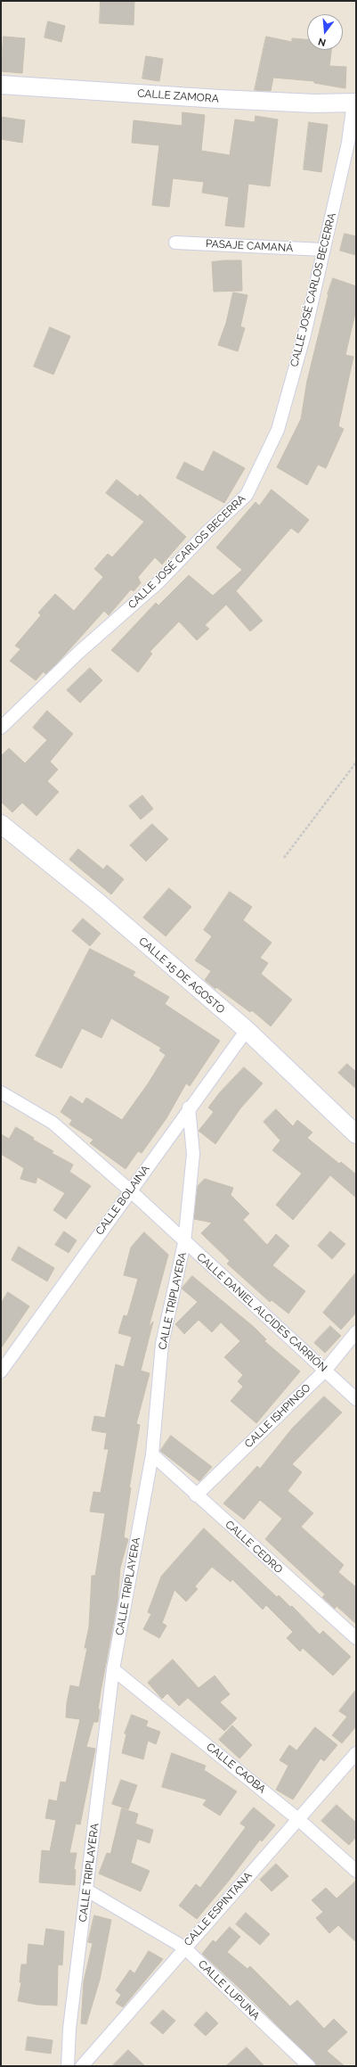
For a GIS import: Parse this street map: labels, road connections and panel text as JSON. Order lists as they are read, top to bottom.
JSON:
{
  "streets": {
    "street": [
      "CALLE ZAMORA",
      "PASAJE CAMANÁ",
      "CALLE JOSÉ CARLOS BECERRA",
      "CALLE 15 DE AGOSTO",
      "CALLE BOLAINA",
      "CALLE TRIPLAYERA",
      "CALLE DANIEL ALCIDES CARRIÓN",
      "CALLE ISHPINGO",
      "CALLE CEDRO",
      "CALLE CAOBA",
      "CALLE ESPINTANA",
      "CALLE LUPUNA"
    ]
  },
  "crossings": [
    ["CALLE ZAMORA", "CALLE JOSÉ CARLOS BECERRA"],
    ["PASAJE CAMANÁ", "CALLE JOSÉ CARLOS BECERRA"],
    ["CALLE 15 DE AGOSTO", "CALLE BOLAINA"],
    ["CALLE BOLAINA", "CALLE TRIPLAYERA"],
    ["CALLE BOLAINA", "CALLE DANIEL ALCIDES CARRIÓN"],
    ["CALLE TRIPLAYERA", "CALLE DANIEL ALCIDES CARRIÓN"],
    ["CALLE TRIPLAYERA", "CALLE CEDRO"],
    ["CALLE TRIPLAYERA", "CALLE CAOBA"],
    ["CALLE TRIPLAYERA", "CALLE LUPUNA"],
    ["CALLE DANIEL ALCIDES CARRIÓN", "CALLE ISHPINGO"],
    ["CALLE ISHPINGO", "CALLE CEDRO"],
    ["CALLE CAOBA", "CALLE ESPINTANA"],
    ["CALLE ESPINTANA", "CALLE LUPUNA"]
  ],
  "north": "bottom"
}
